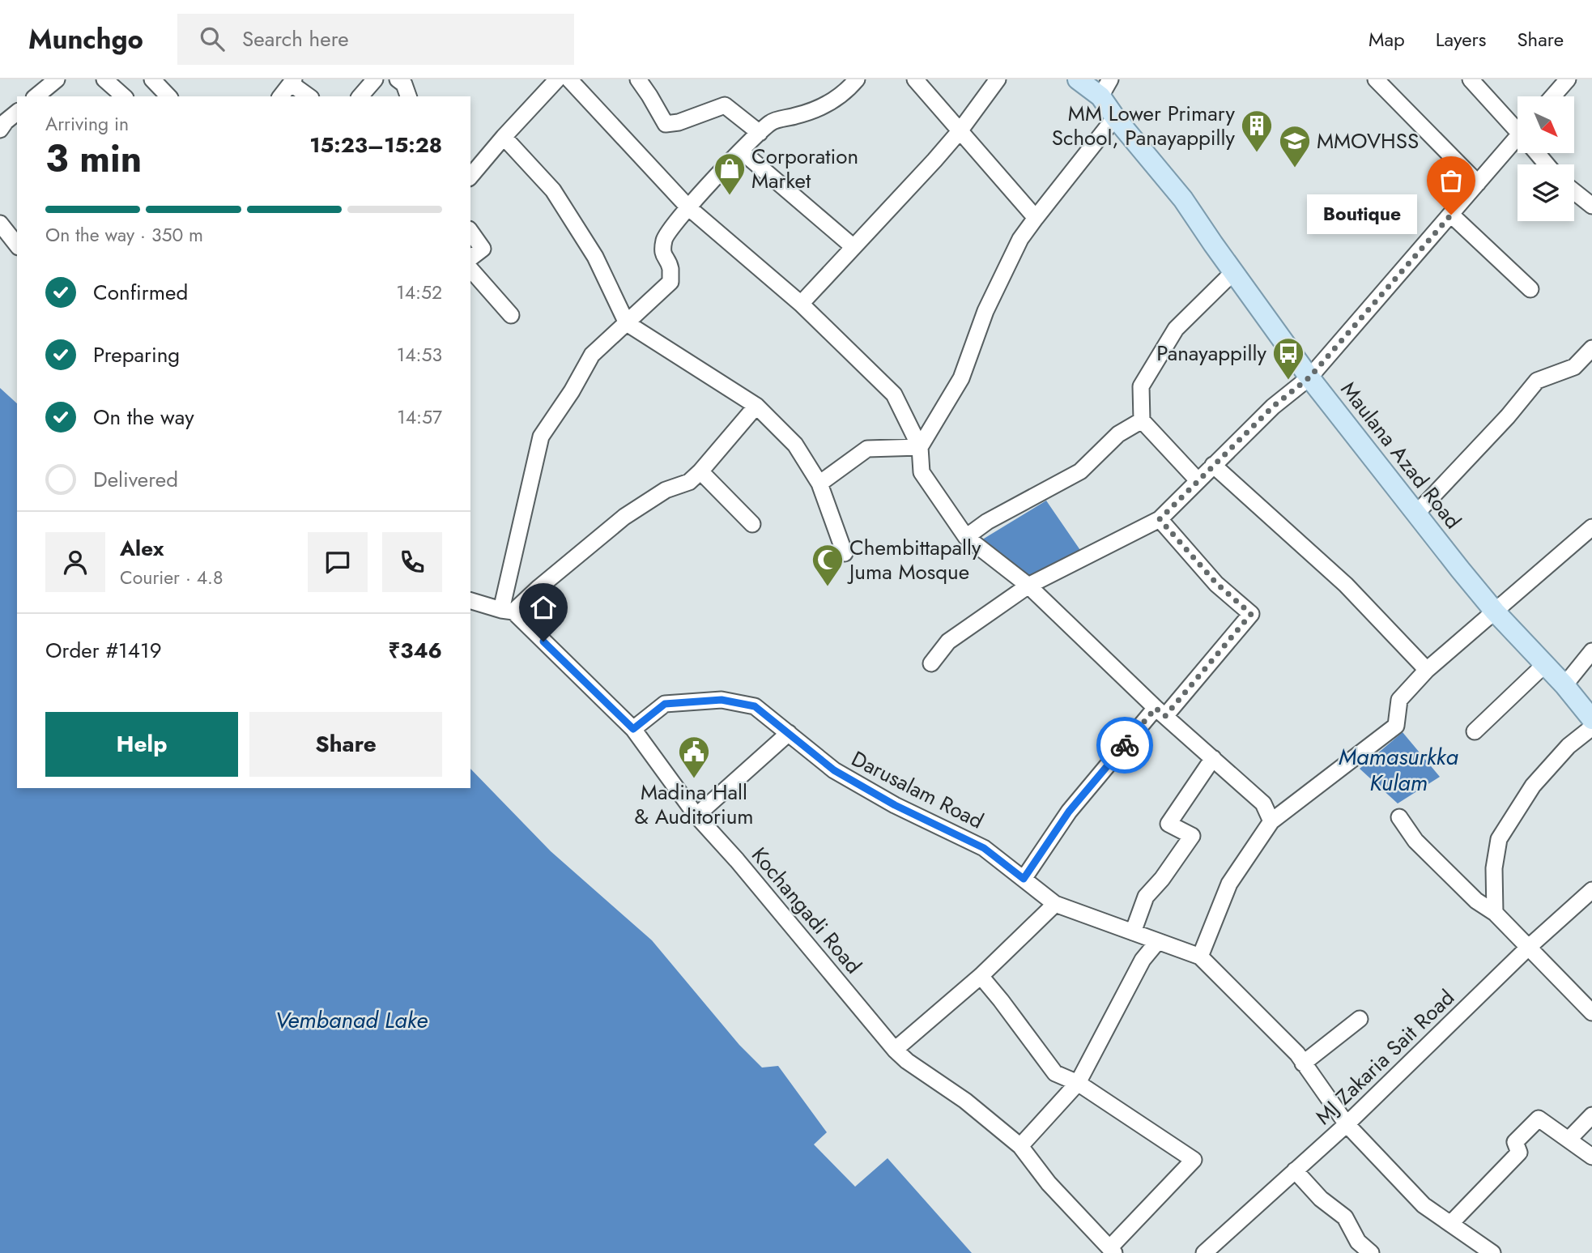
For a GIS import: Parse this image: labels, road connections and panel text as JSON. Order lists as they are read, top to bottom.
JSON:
{
  "streets": {
    "main road": ["Maulana Azad Road"],
    "street": ["Darusalam Road", "Kochangadi Road", "MJ Zakaria Sait Road"]
  },
  "crossings": [
    ["Darusalam Road", "Kochangadi Road"],
    ["Darusalam Road", "MJ Zakaria Sait Road"]
  ],
  "water": ["Mamasurkka Kulam", "Vembanad Lake"],
  "places": {
    "building": ["MM Lower Primary School, Panayappilly"],
    "school or university": ["MMOVHSS"],
    "shop": ["Corporation Market"],
    "other": ["Boutique"],
    "bus stop": ["Panayappilly"],
    "mosque": ["Chembittapally Juma Mosque"],
    "public building": ["Madina Hall & Auditorium"]
  },
  "north": "bottom right",
  "page": {
    "header": "Munchgo",
    "search": "Search here",
    "nav": ["Map", "Layers", "Share"],
    "heading": ["3 min", "Arriving in", "15:23–15:28"],
    "panel": [
      "Alex",
      "Courier · 4.8",
      "Order #1419",
      "₹346"
    ],
    "bar": "On the way · 350 m",
    "bubble": "Boutique",
    "list": [
      ["Confirmed", "14:52"],
      ["Preparing", "14:53"],
      ["On the way", "14:57"],
      "Delivered"
    ],
    "buttons": ["Help", "Share"]
  }
}
